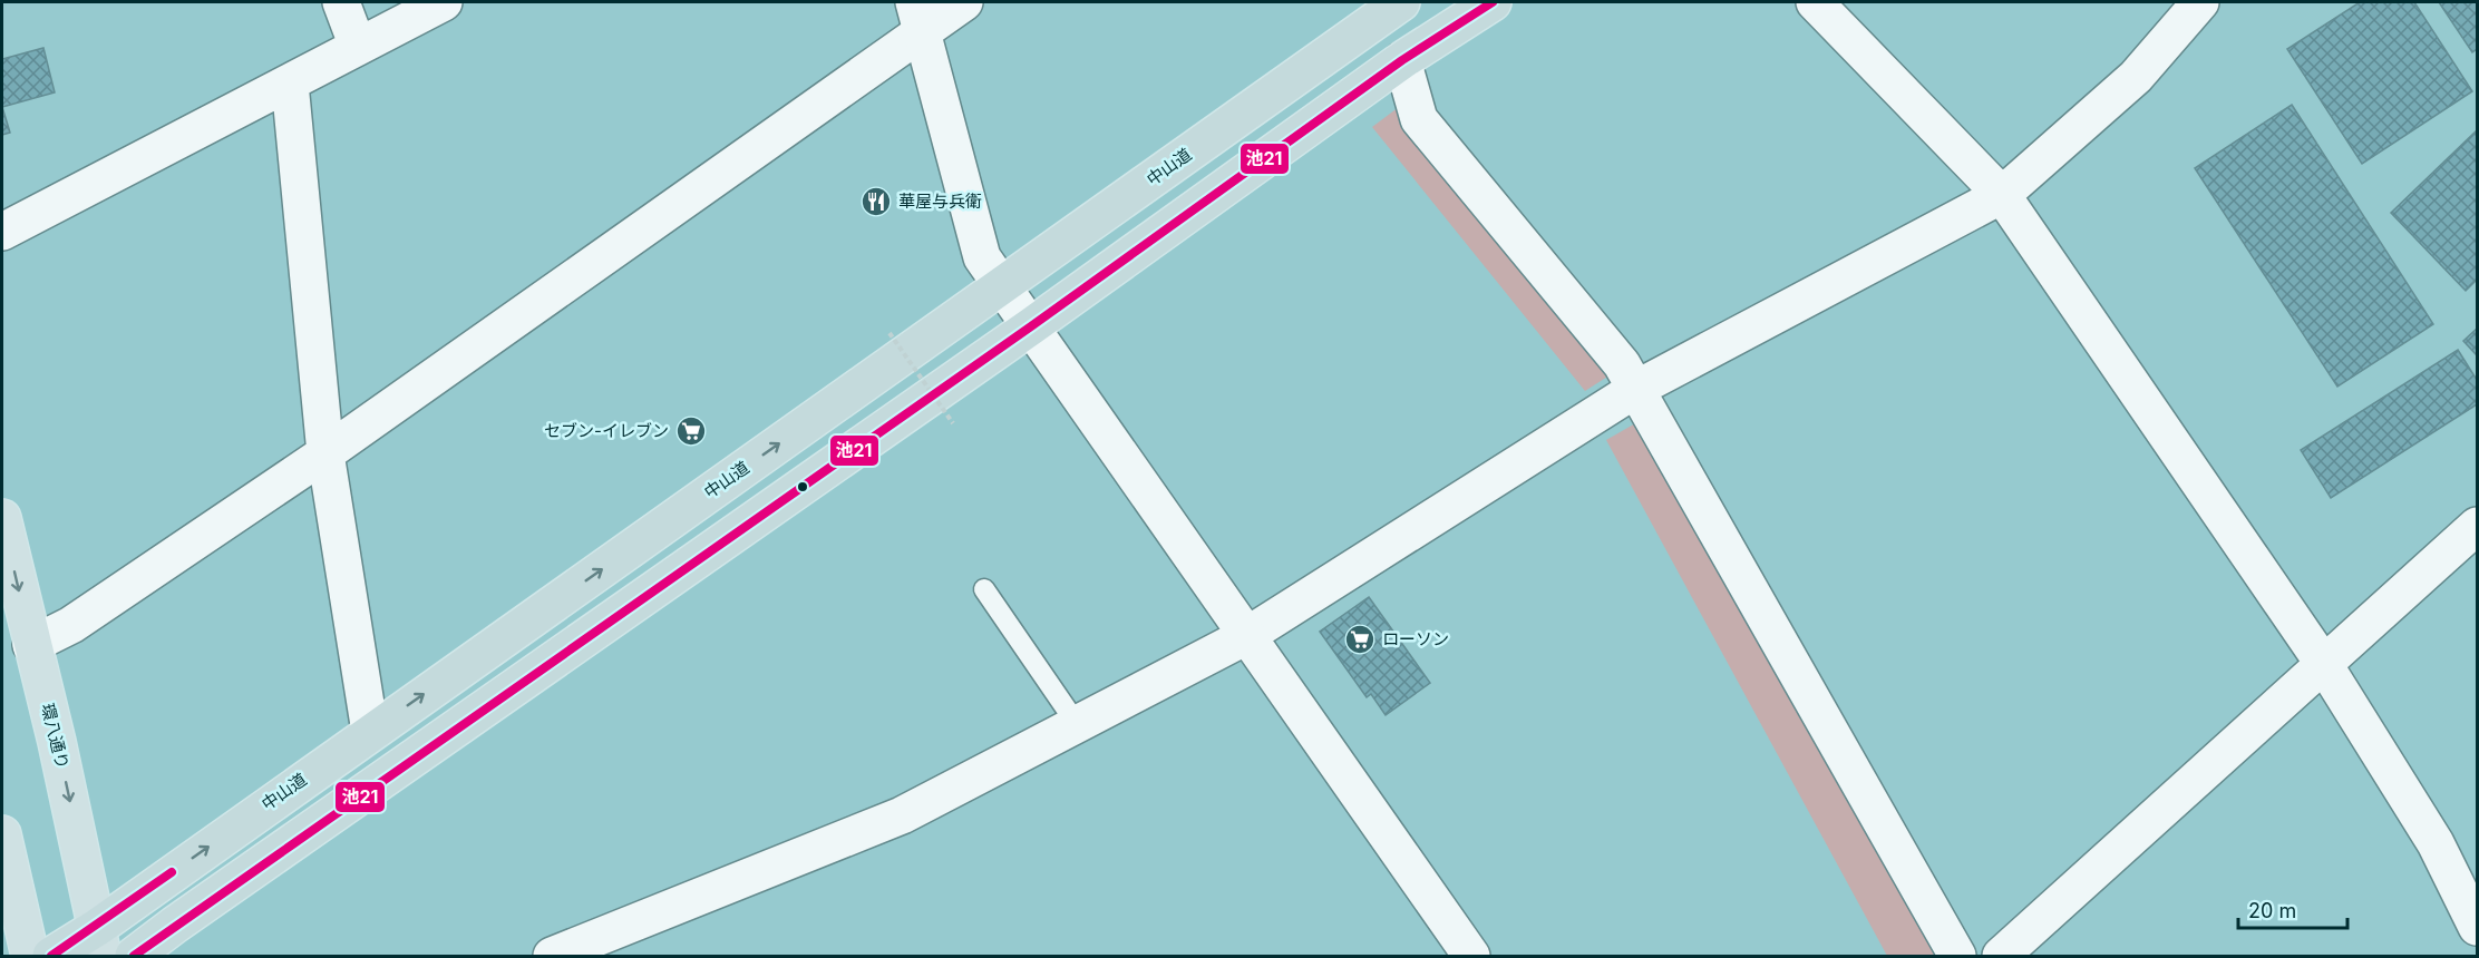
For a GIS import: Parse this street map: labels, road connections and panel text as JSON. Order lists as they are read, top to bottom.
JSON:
{
  "streets": {
    "highway": ["中山道"],
    "main road": ["環八通り"]
  },
  "crossings": [
    ["中山道", "環八通り"]
  ],
  "one_way": ["環八通り"],
  "places": {
    "restaurant": ["華屋与兵衛"],
    "supermarket": ["セブン-イレブン", "ローソン"]
  },
  "lines": ["transit line 池21"],
  "scale_bar": "20 m"
}
